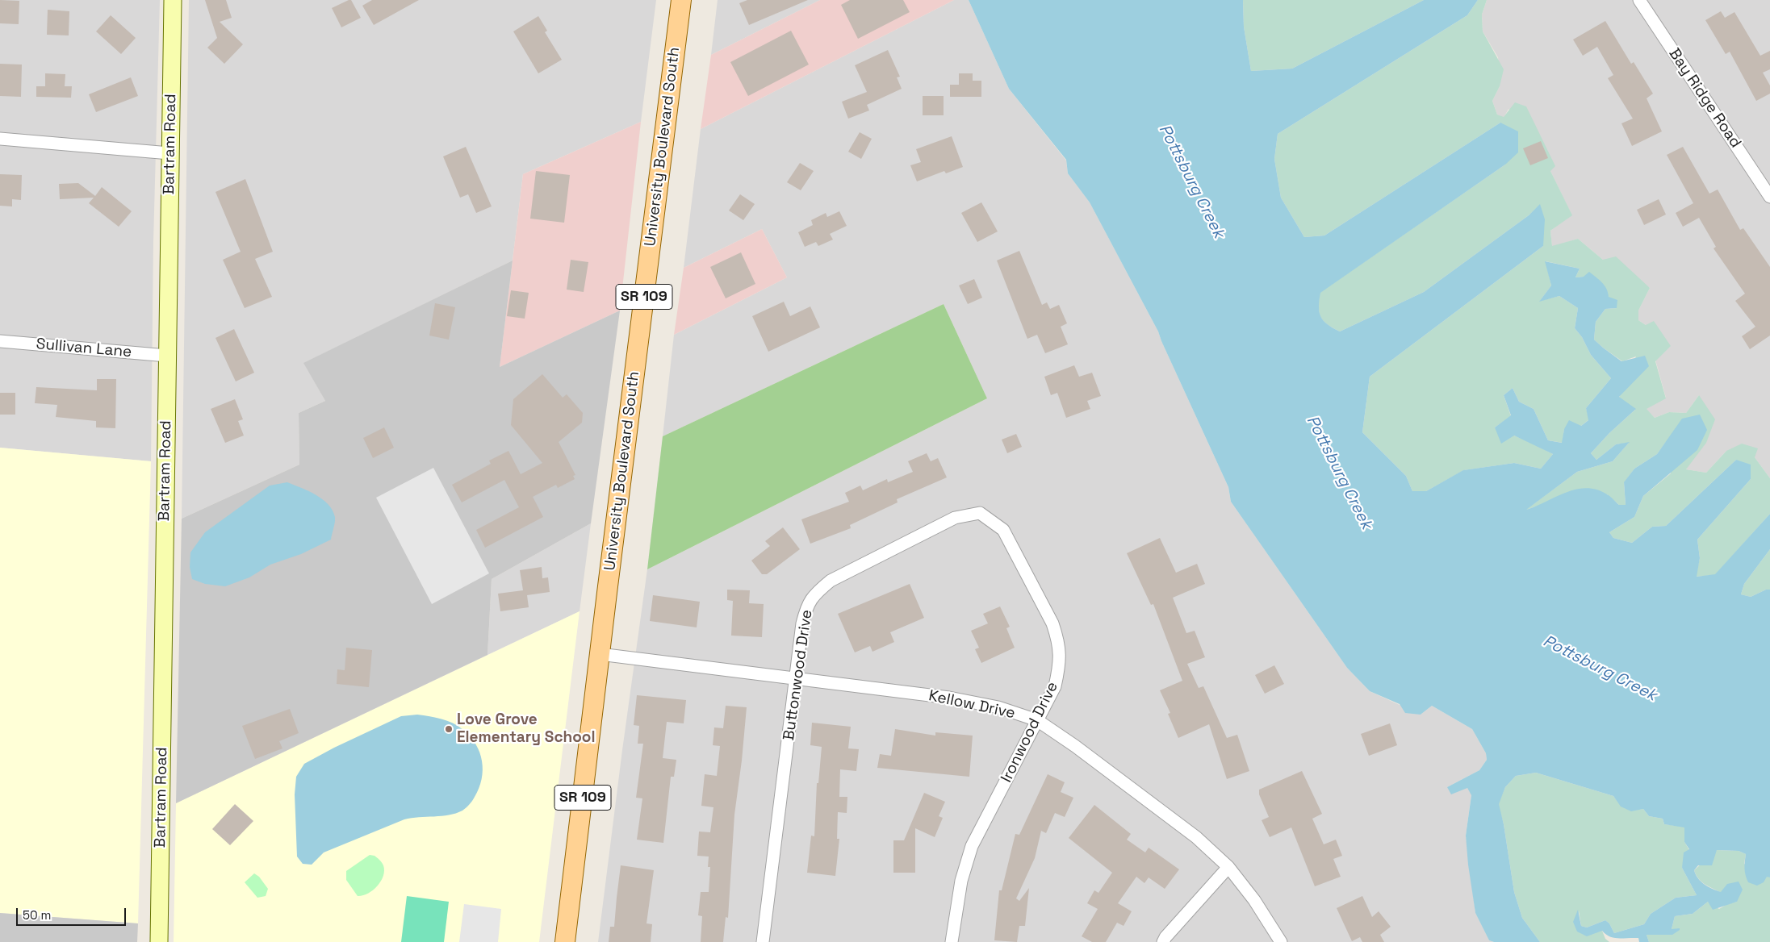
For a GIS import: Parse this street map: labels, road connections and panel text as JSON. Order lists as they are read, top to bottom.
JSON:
{
  "streets": {
    "main road": ["University Boulevard South", "SR 109"],
    "street": [
      "Bay Ridge Road",
      "Bartram Road",
      "Sullivan Lane",
      "Buttonwood Drive",
      "Kellow Drive",
      "Ironwood Drive"
    ]
  },
  "crossings": [
    ["Bartram Road", "Sullivan Lane"],
    ["University Boulevard South", "Kellow Drive"],
    ["Buttonwood Drive", "Kellow Drive"],
    ["Buttonwood Drive", "Ironwood Drive"],
    ["Kellow Drive", "Ironwood Drive"]
  ],
  "water": ["Pottsburg Creek"],
  "places": ["Love Grove Elementary School"],
  "scale_bar": "50 m"
}
